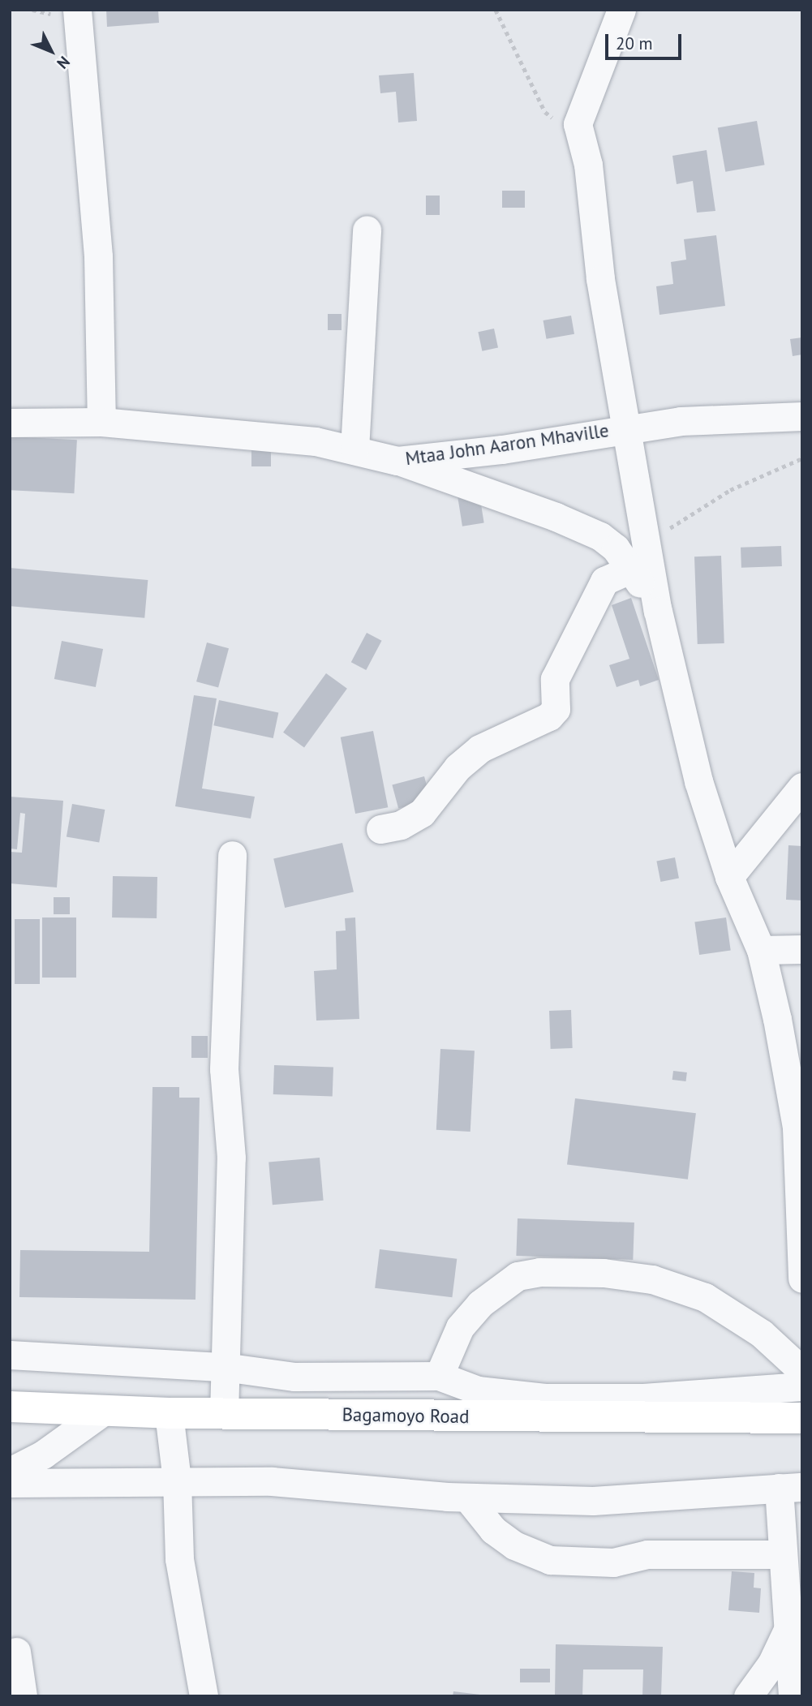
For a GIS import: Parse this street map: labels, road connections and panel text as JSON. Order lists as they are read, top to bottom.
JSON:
{
  "streets": {
    "highway": ["Bagamoyo Road"],
    "street": ["Mtaa John Aaron Mhaville"]
  },
  "scale_bar": "20 m",
  "north": "bottom right"
}
